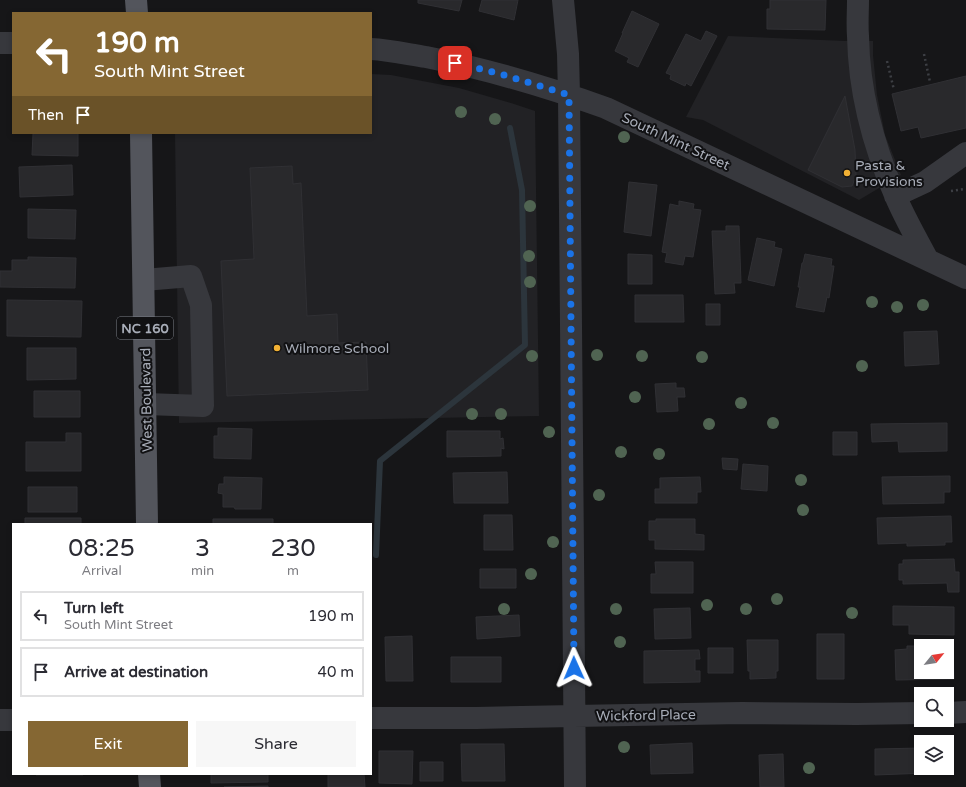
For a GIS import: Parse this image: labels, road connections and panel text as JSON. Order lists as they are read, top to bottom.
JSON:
{
  "streets": {
    "main road": ["NC 160", "West Boulevard"],
    "street": ["South Mint Street", "Wickford Place"]
  },
  "places": ["Pasta & Provisions", "Wilmore School"],
  "north": "top right",
  "page": {
    "turn": ["190 m", "South Mint Street"],
    "then": "Then",
    "eta": [
      "08:25",
      "Arrival",
      "3",
      "min",
      "230",
      "m"
    ],
    "list": [
      {
        "name": "Turn left",
        "note": "South Mint Street",
        "value": "190 m"
      },
      {
        "name": "Arrive at destination",
        "value": "40 m"
      }
    ],
    "buttons": ["Exit", "Share"]
  }
}
